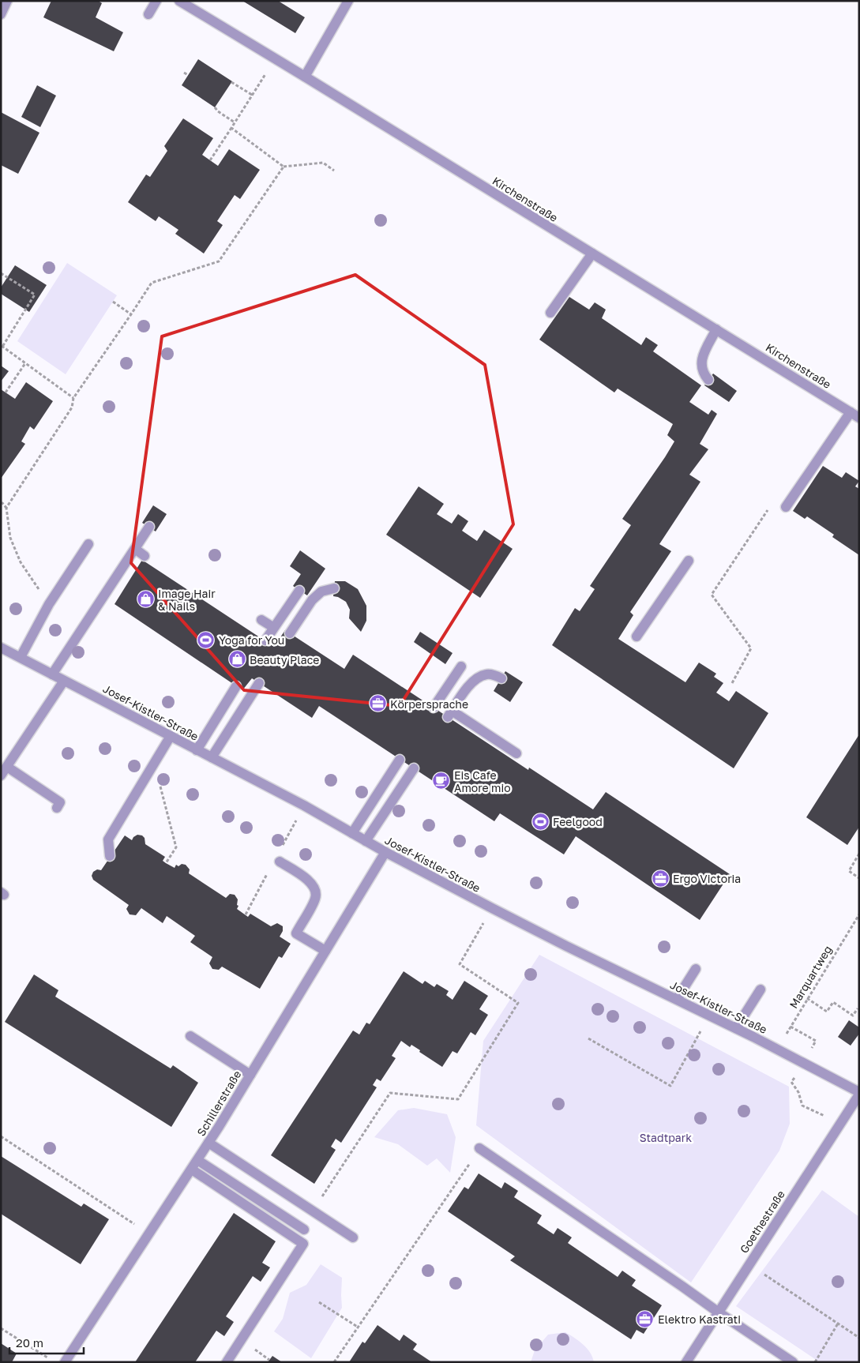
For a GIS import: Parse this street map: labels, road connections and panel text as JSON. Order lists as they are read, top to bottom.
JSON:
{
  "streets": {
    "street": [
      "Kirchenstraße",
      "Josef-Kistler-Straße",
      "Schillerstraße",
      "Goethestraße"
    ],
    "path": ["Marquartweg"]
  },
  "crossings": [
    ["Josef-Kistler-Straße", "Marquartweg"],
    ["Josef-Kistler-Straße", "Schillerstraße"],
    ["Josef-Kistler-Straße", "Goethestraße"]
  ],
  "parks": ["Stadtpark"],
  "places": {
    "shop": ["Image Hair & Nails", "Beauty Place"],
    "sports": ["Yoga for You", "Feelgood"],
    "office": ["Körpersprache", "Ergo Victoria", "Elektro Kastrati"],
    "cafe": ["Eis Cafe Amore mio"]
  },
  "scale_bar": "20 m"
}
